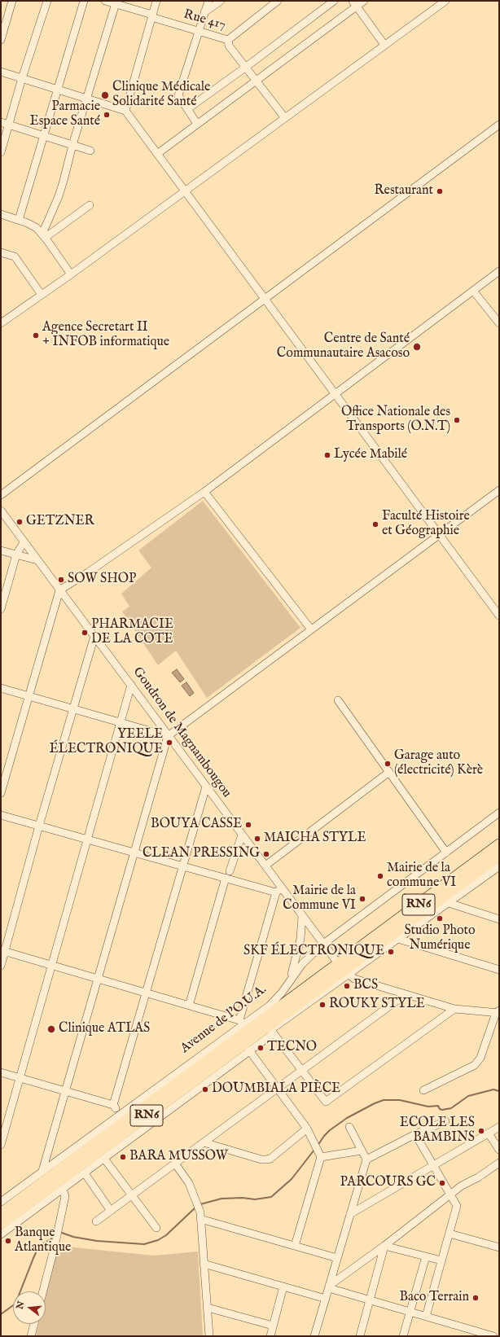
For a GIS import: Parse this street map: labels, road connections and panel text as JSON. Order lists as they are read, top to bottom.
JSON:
{
  "streets": {
    "highway": ["RN6", "Avenue de l'O.U.A."],
    "street": ["Rue 417", "Goudron de Magnambougou"]
  },
  "crossings": [
    ["Goudron de Magnambougou", "Avenue de l'O.U.A."]
  ],
  "places": [
    "Clinique Médicale Solidarité Santé",
    "Parmacie Espace Santé",
    "Restaurant",
    "Agence Secretart II + INFOB informatique",
    "Centre de Santé Communautaire Asacoso",
    "Office Nationale des Transports (O.N.T)",
    "Lycée Mabilé",
    "GETZNER",
    "Faculté Histoire et Géographie",
    "SOW SHOP",
    "PHARMACIE DE LA COTE",
    "YEELE ÉLECTRONIQUE",
    "Garage auto (électricité) Kèrè",
    "BOUYA CASSE",
    "MAICHA STYLE",
    "CLEAN PRESSING",
    "Mairie de la commune VI",
    "Mairie de la Commune VI",
    "Studio Photo Numérique",
    "SKF ÉLECTRONIQUE",
    "BCS",
    "ROUKY STYLE",
    "Clinique ATLAS",
    "TECNO",
    "DOUMBIALA PIÈCE",
    "ECOLE LES BAMBINS",
    "BARA MUSSOW",
    "PARCOURS GC",
    "Banque Atlantique",
    "Baco Terrain"
  ],
  "north": "left"
}
